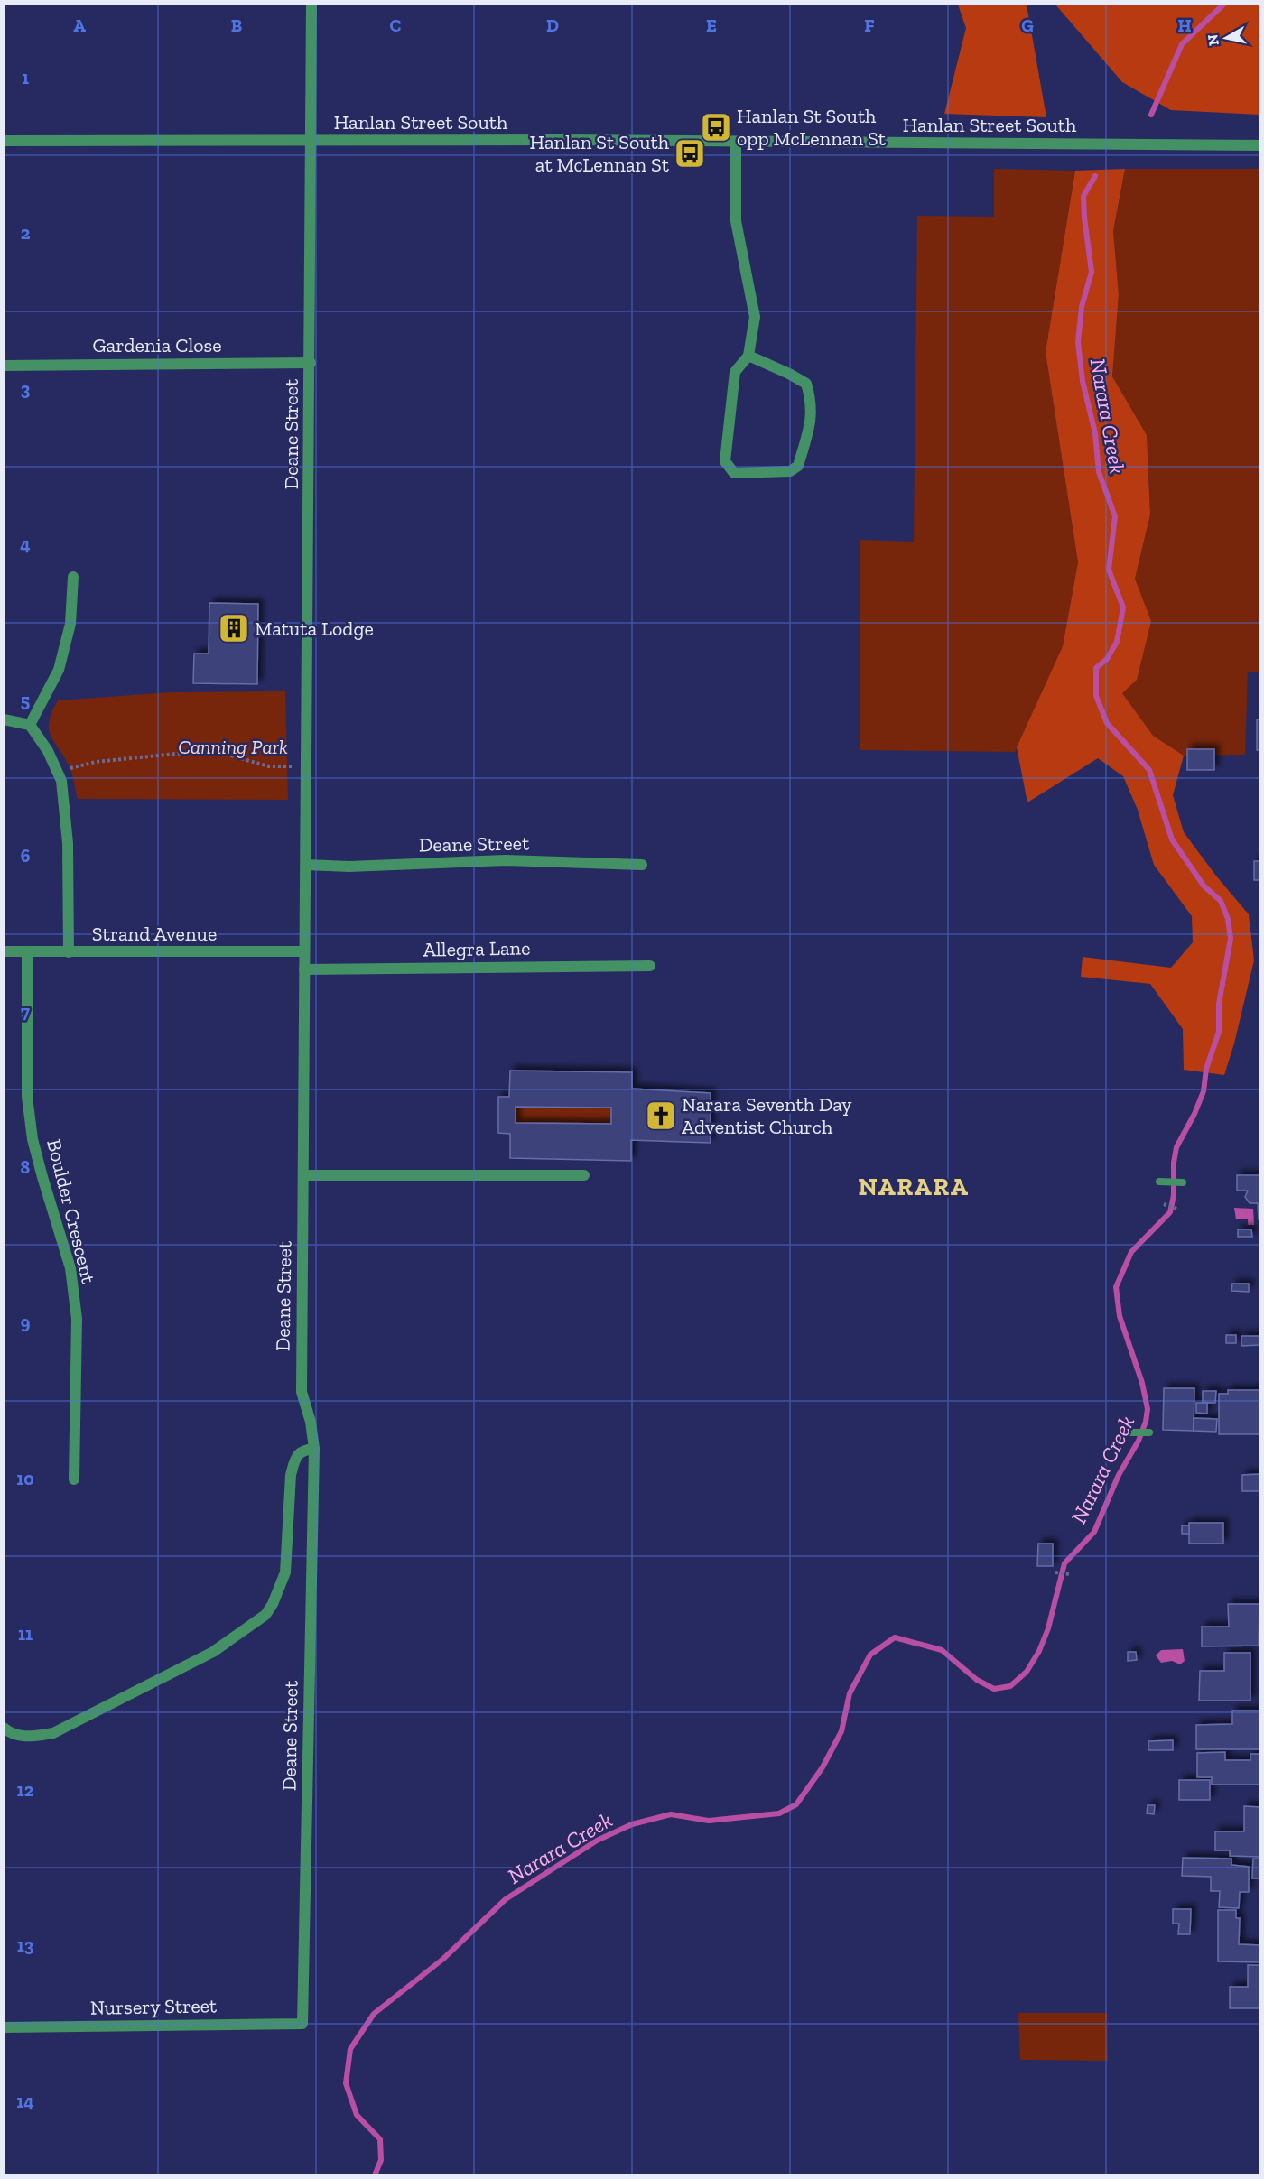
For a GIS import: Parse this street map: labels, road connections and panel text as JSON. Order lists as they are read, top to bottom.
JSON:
{
  "streets": {
    "street": [
      "Hanlan Street South",
      "Gardenia Close",
      "Deane Street",
      "Strand Avenue",
      "Allegra Lane",
      "Boulder Crescent",
      "Nursery Street"
    ]
  },
  "crossings": [
    ["Hanlan Street South", "Deane Street"],
    ["Gardenia Close", "Deane Street"],
    ["Deane Street", "Strand Avenue"],
    ["Deane Street", "Allegra Lane"],
    ["Deane Street", "Nursery Street"],
    ["Strand Avenue", "Boulder Crescent"]
  ],
  "districts": ["NARARA"],
  "water": ["Narara Creek"],
  "parks": ["Canning Park"],
  "places": {
    "bus stop": ["Hanlan St South opp McLennan St", "Hanlan St South at McLennan St"],
    "building": ["Matuta Lodge"],
    "church": ["Narara Seventh Day Adventist Church"]
  },
  "north": "left",
  "grid": {
    "columns": [
      "A",
      "B",
      "C",
      "D",
      "E",
      "F",
      "G",
      "H"
    ],
    "rows": [
      "1",
      "2",
      "3",
      "4",
      "5",
      "6",
      "7",
      "8",
      "9",
      "10",
      "11",
      "12",
      "13",
      "14"
    ]
  }
}
